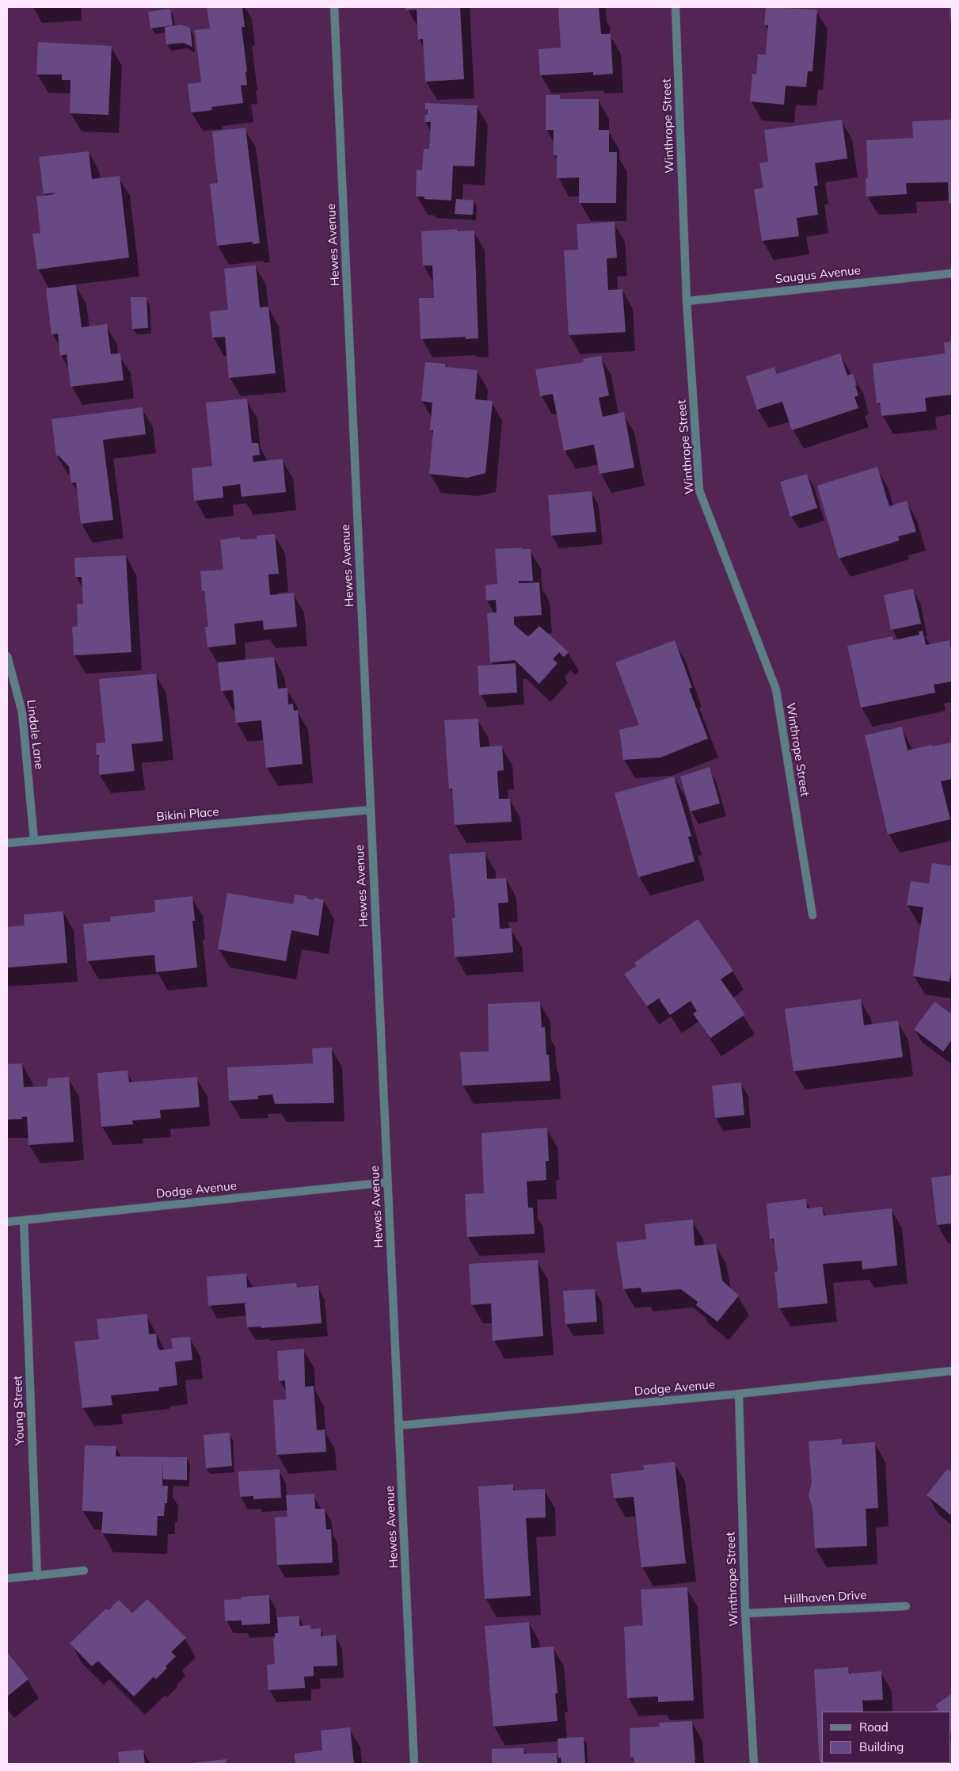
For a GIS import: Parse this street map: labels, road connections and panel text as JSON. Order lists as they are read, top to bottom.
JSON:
{
  "streets": {
    "street": [
      "Winthrope Street",
      "Hewes Avenue",
      "Saugus Avenue",
      "Lindale Lane",
      "Bikini Place",
      "Dodge Avenue",
      "Young Street",
      "Hillhaven Drive"
    ]
  },
  "crossings": [
    ["Winthrope Street", "Saugus Avenue"],
    ["Winthrope Street", "Dodge Avenue"],
    ["Winthrope Street", "Hillhaven Drive"],
    ["Hewes Avenue", "Bikini Place"],
    ["Hewes Avenue", "Dodge Avenue"],
    ["Lindale Lane", "Bikini Place"],
    ["Dodge Avenue", "Young Street"]
  ],
  "legend": ["Road", "Building"]
}
